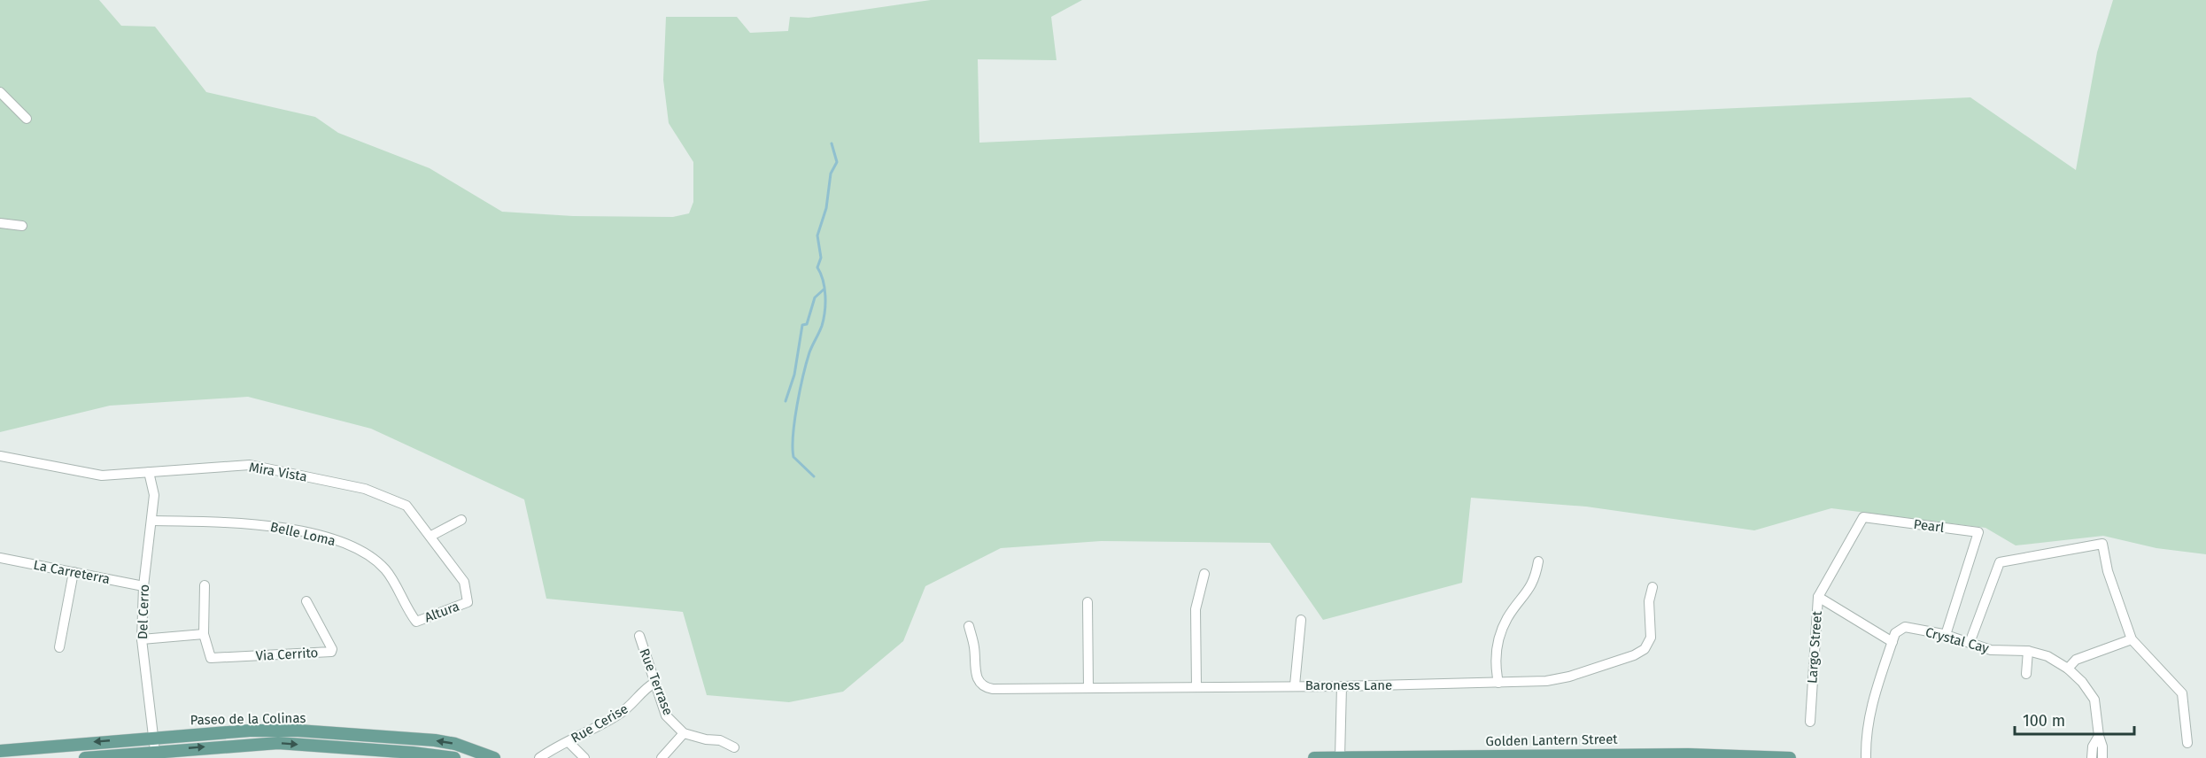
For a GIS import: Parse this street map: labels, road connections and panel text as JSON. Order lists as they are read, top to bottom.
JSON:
{
  "streets": {
    "main road": ["Paseo de la Colinas", "Golden Lantern Street"],
    "street": [
      "Mira Vista",
      "Pearl",
      "Belle Loma",
      "La Carreterra",
      "Del Cerro",
      "Altura",
      "Crystal Cay",
      "Largo Street",
      "Via Cerrito",
      "Rue Terrase",
      "Baroness Lane",
      "Rue Cerise"
    ]
  },
  "crossings": [
    ["Mira Vista", "Del Cerro"],
    ["Mira Vista", "Altura"],
    ["Pearl", "Crystal Cay"],
    ["Pearl", "Largo Street"],
    ["Belle Loma", "Del Cerro"],
    ["Belle Loma", "Altura"],
    ["La Carreterra", "Del Cerro"],
    ["Del Cerro", "Paseo de la Colinas"],
    ["Crystal Cay", "Largo Street"],
    ["Rue Terrase", "Rue Cerise"]
  ],
  "scale_bar": "100 m"
}
